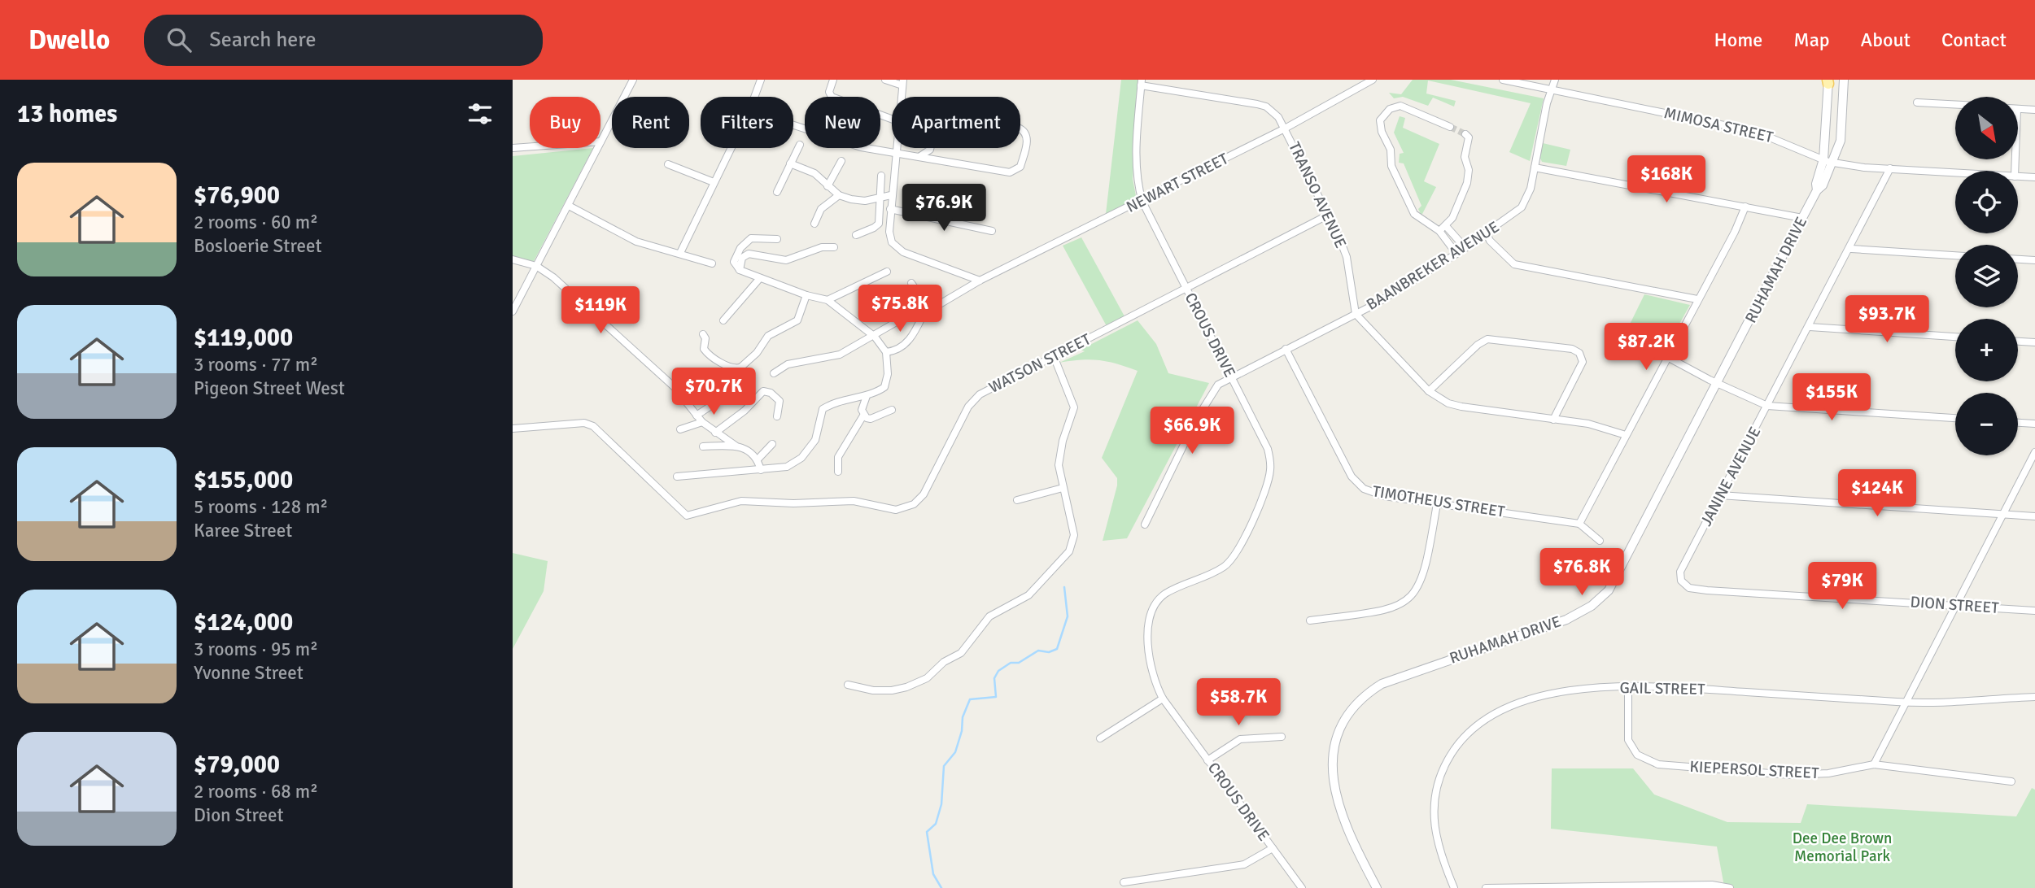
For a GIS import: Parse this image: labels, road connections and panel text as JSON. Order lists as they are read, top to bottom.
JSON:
{
  "streets": {
    "street": [
      "MIMOSA STREET",
      "NEWART STREET",
      "TRANSO AVENUE",
      "BAANBREKER AVENUE",
      "RUHAMAH DRIVE",
      "CROUS DRIVE",
      "WATSON STREET",
      "JANINE AVENUE",
      "TIMOTHEUS STREET",
      "DION STREET",
      "GAIL STREET",
      "KIEPERSOL STREET"
    ]
  },
  "crossings": [
    ["MIMOSA STREET", "BAANBREKER AVENUE"],
    ["MIMOSA STREET", "RUHAMAH DRIVE"],
    ["MIMOSA STREET", "JANINE AVENUE"],
    ["NEWART STREET", "TRANSO AVENUE"],
    ["NEWART STREET", "CROUS DRIVE"],
    ["TRANSO AVENUE", "BAANBREKER AVENUE"],
    ["TRANSO AVENUE", "CROUS DRIVE"],
    ["TRANSO AVENUE", "WATSON STREET"],
    ["BAANBREKER AVENUE", "CROUS DRIVE"],
    ["BAANBREKER AVENUE", "TIMOTHEUS STREET"],
    ["CROUS DRIVE", "WATSON STREET"],
    ["JANINE AVENUE", "DION STREET"],
    ["GAIL STREET", "KIEPERSOL STREET"]
  ],
  "parks": ["Dee Dee Brown Memorial Park"],
  "north": "bottom right",
  "page": {
    "header": "Dwello",
    "search": "Search here",
    "nav": [
      "Home",
      "Map",
      "About",
      "Contact"
    ],
    "heading": "13 homes",
    "map_buttons": ["+", "−"],
    "chip": [
      "Buy",
      "Rent",
      "Filters",
      "New",
      "Apartment"
    ],
    "list": [
      {
        "name": "$76,900",
        "note": "2 rooms · 60 m² · Bosloerie Street"
      },
      {
        "name": "$119,000",
        "note": "3 rooms · 77 m² · Pigeon Street West"
      },
      {
        "name": "$155,000",
        "note": "5 rooms · 128 m² · Karee Street"
      },
      {
        "name": "$124,000",
        "note": "3 rooms · 95 m² · Yvonne Street"
      },
      {
        "name": "$79,000",
        "note": "2 rooms · 68 m² · Dion Street"
      }
    ],
    "price": [
      "$168K",
      "$76.9K",
      "$75.8K",
      "$119K",
      "$93.7K",
      "$87.2K",
      "$70.7K",
      "$155K",
      "$66.9K",
      "$124K",
      "$76.8K",
      "$79K",
      "$58.7K"
    ]
  }
}
